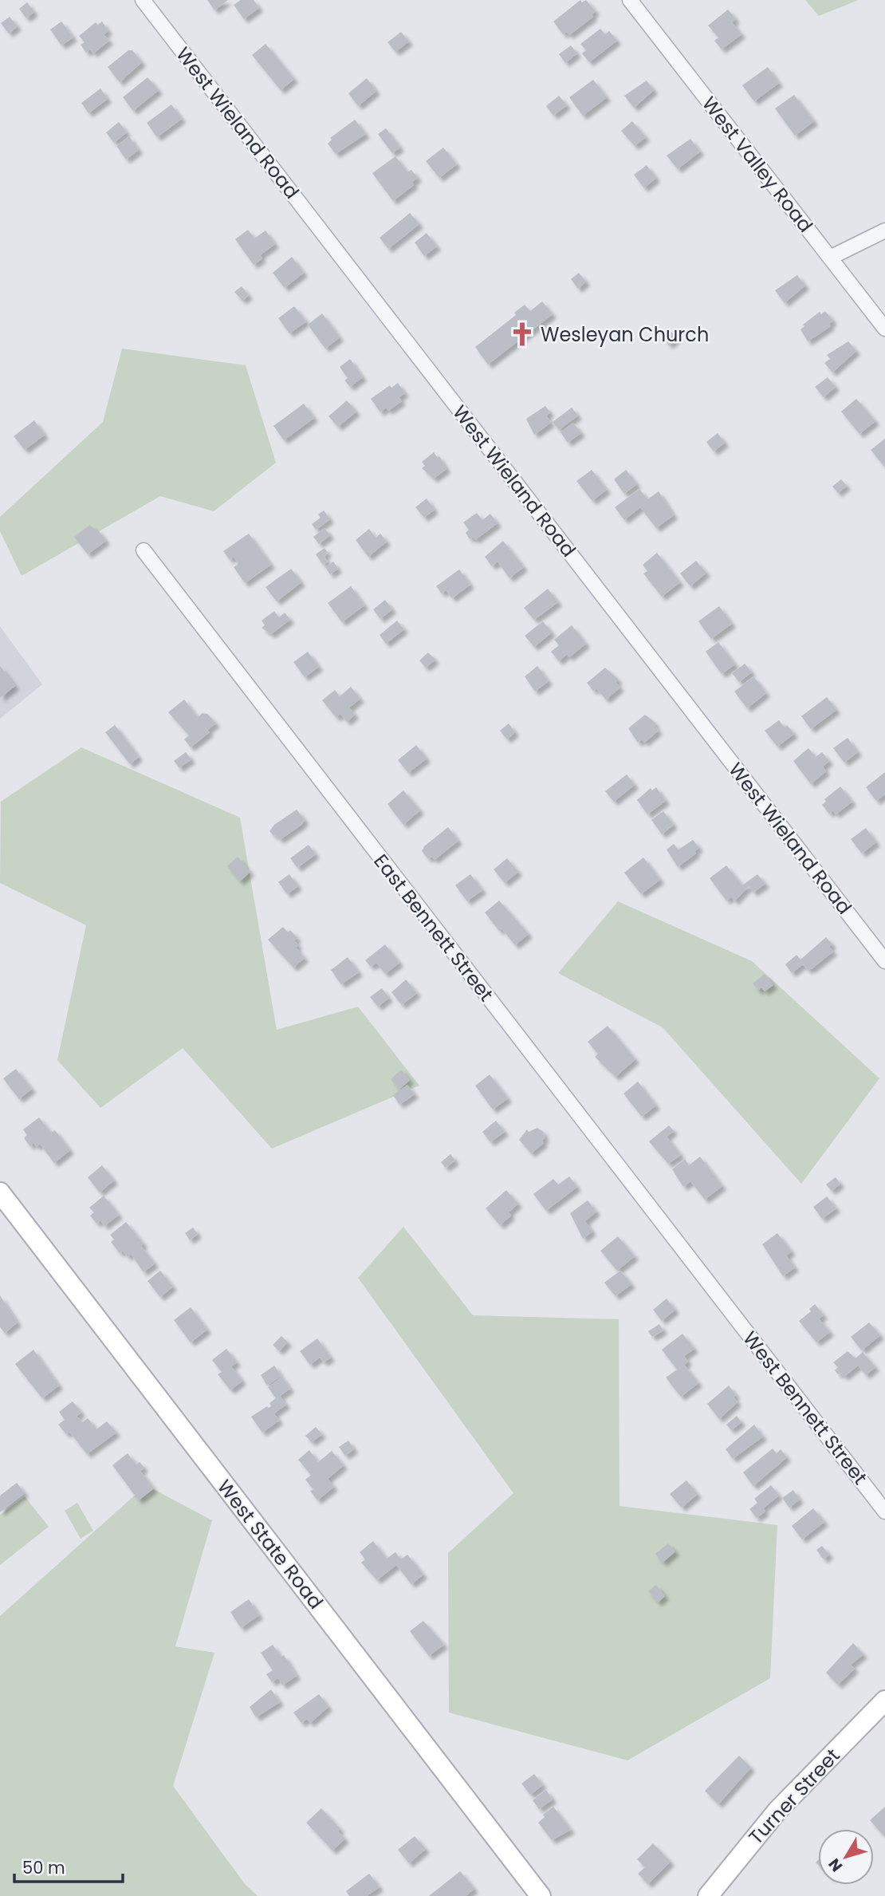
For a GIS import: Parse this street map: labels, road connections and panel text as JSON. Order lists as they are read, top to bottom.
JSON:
{
  "streets": {
    "street": [
      "West Wieland Road",
      "West Valley Road",
      "East Bennett Street",
      "West Bennett Street",
      "West State Road",
      "Turner Street"
    ]
  },
  "crossings": [
    ["East Bennett Street", "West Bennett Street"]
  ],
  "places": {
    "church": ["Wesleyan Church"]
  },
  "scale_bar": "50 m",
  "north": "bottom left"
}
